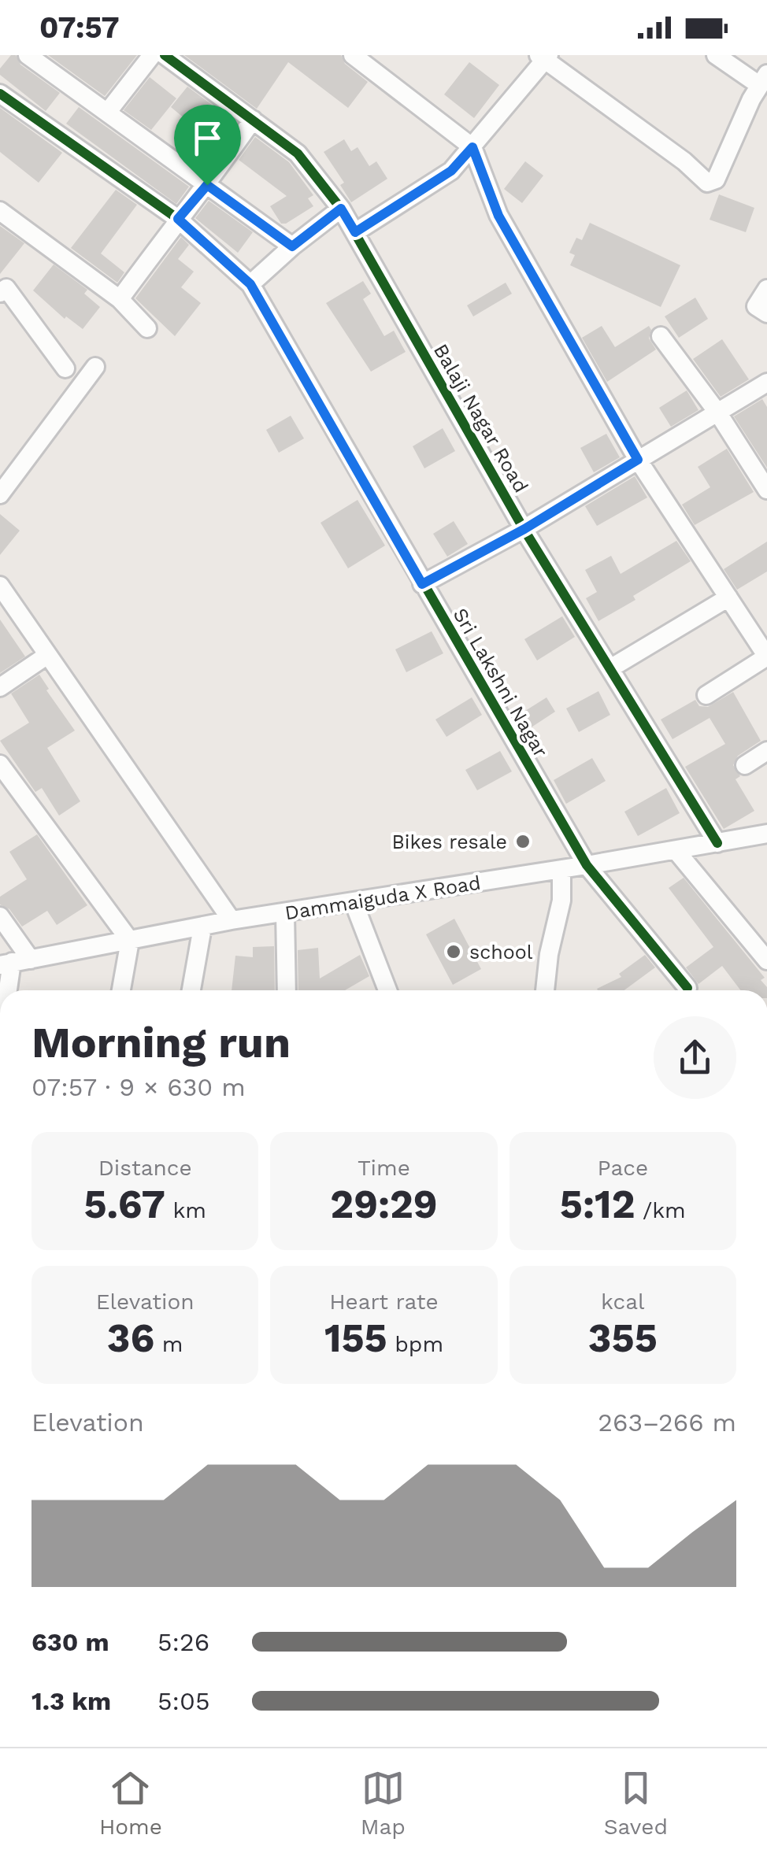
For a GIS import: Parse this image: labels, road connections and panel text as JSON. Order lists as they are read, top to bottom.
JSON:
{
  "streets": {
    "street": ["Balaji Nagar Road", "Sri Lakshni Nagar", "Dammaiguda X Road"]
  },
  "crossings": [
    ["Balaji Nagar Road", "Dammaiguda X Road"],
    ["Sri Lakshni Nagar", "Dammaiguda X Road"]
  ],
  "places": ["Bikes resale", "school"],
  "page": {
    "status": "07:57",
    "heading": ["Morning run", "07:57 · 9 × 630 m"],
    "stats": [
      ["Distance", "5.67 km"],
      ["Time", "29:29"],
      ["Pace", "5:12 /km"],
      ["Elevation", "36 m"],
      ["Heart rate", "155 bpm"],
      ["kcal", "355"]
    ],
    "chart": ["Elevation", "263–266 m"],
    "list": [
      {
        "name": "630 m",
        "note": "5:26"
      },
      {
        "name": "1.3 km",
        "note": "5:05"
      }
    ],
    "tabs": ["Home", "Map", "Saved"]
  }
}
